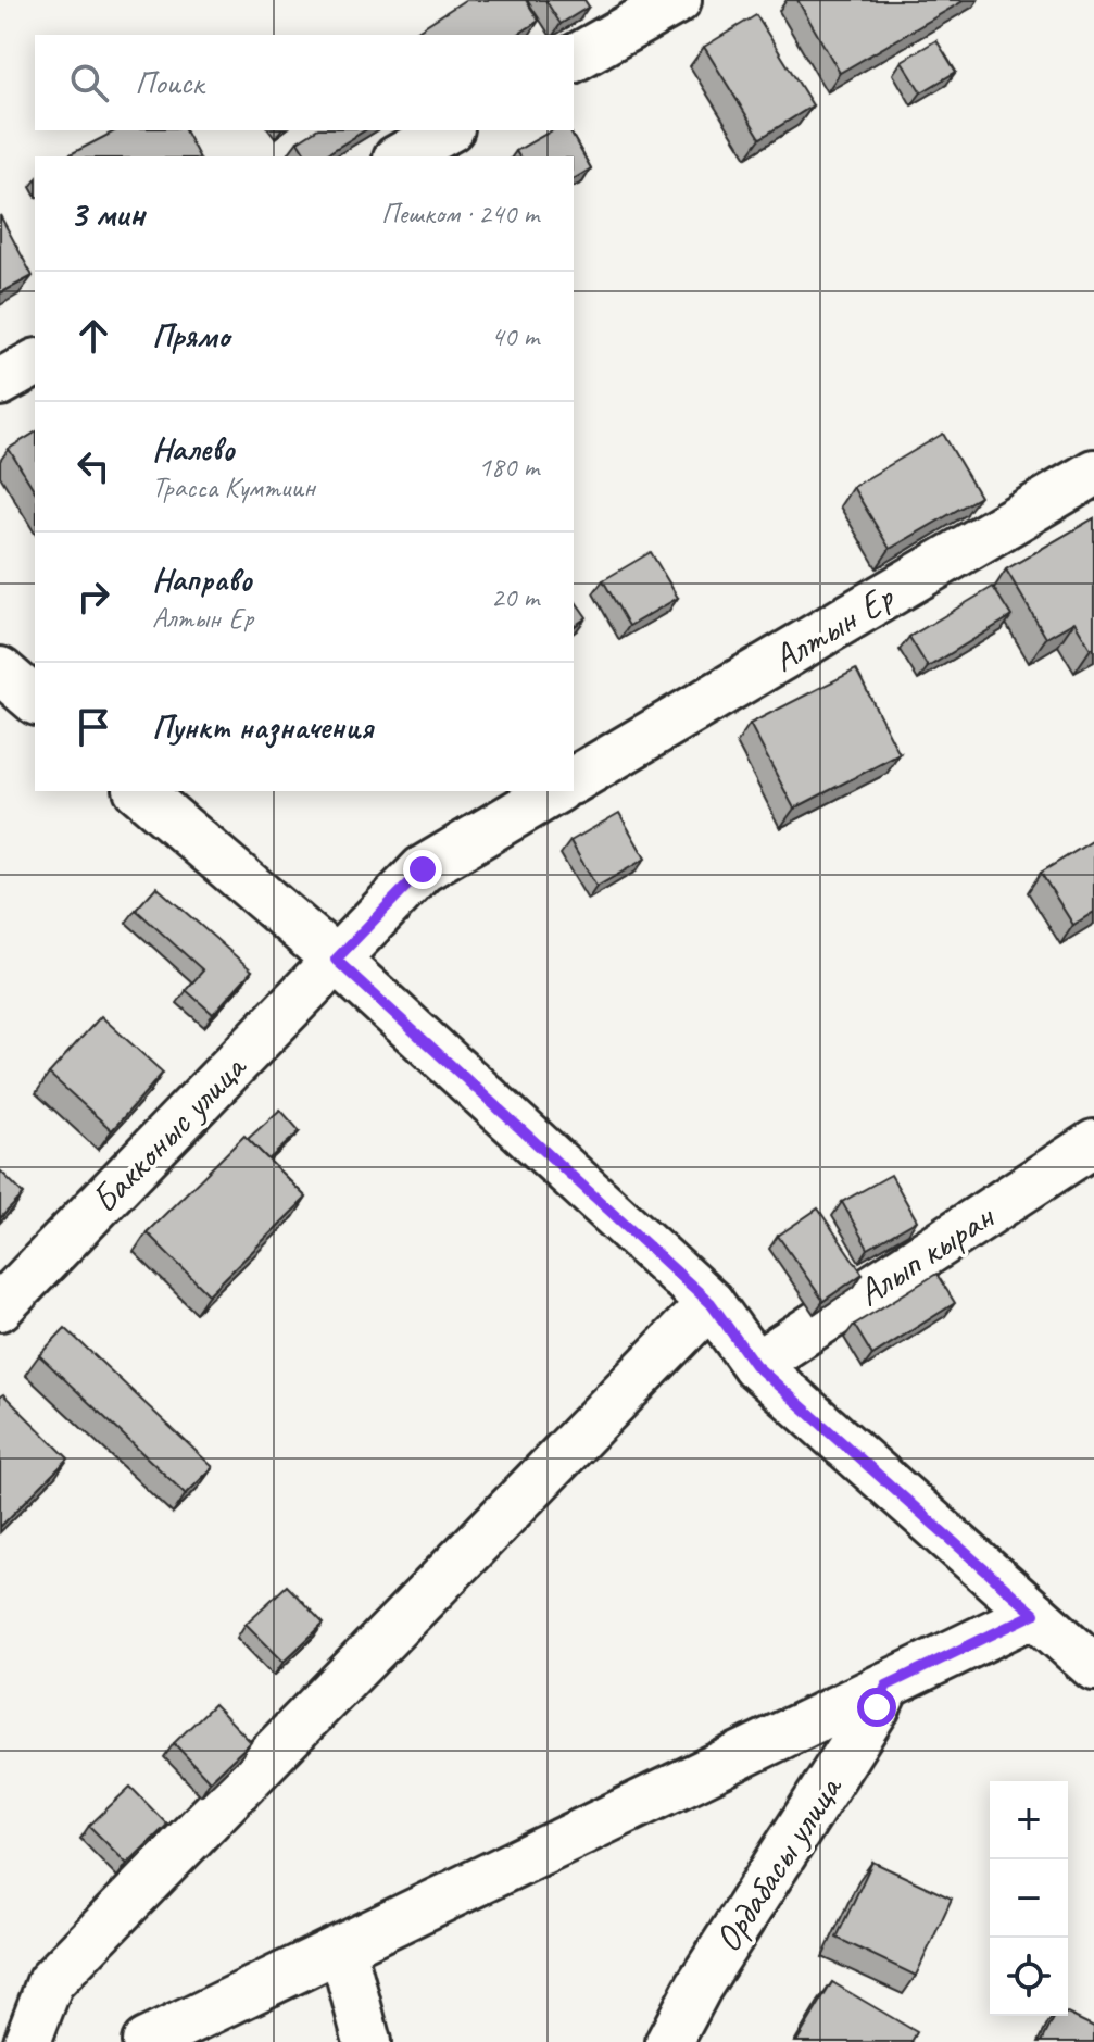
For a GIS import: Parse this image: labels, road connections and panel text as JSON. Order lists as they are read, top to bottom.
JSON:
{
  "streets": {
    "street": [
      "Алтын Ер",
      "Бакконыс улица",
      "Алып кыран",
      "Ордабасы улица"
    ]
  },
  "page": {
    "search": "Поиск",
    "heading": ["3 мин", "Пешком · 240 m"],
    "list": [
      ["Прямо", "40 m"],
      ["Налево", "Трасса Кумтиин", "180 m"],
      ["Направо", "Алтын Ер", "20 m"],
      "Пункт назначения"
    ],
    "map_buttons": ["+", "−"]
  }
}
